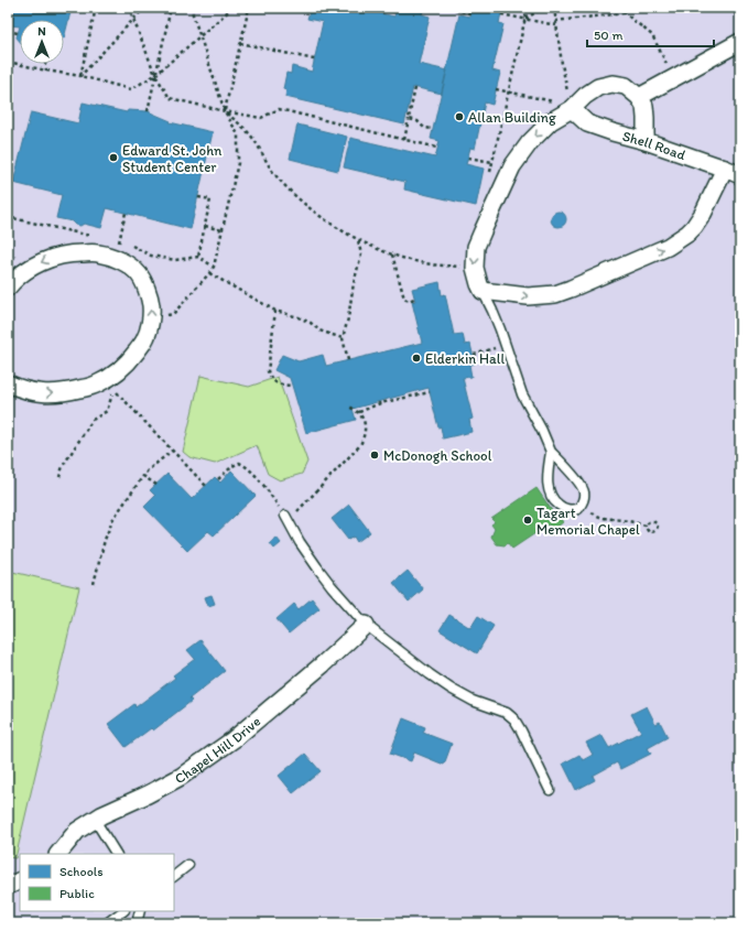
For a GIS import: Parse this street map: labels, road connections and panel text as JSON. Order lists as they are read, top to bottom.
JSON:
{
  "streets": {
    "street": ["Shell Road", "Chapel Hill Drive"]
  },
  "places": [
    "Allan Building",
    "Edward St. John Student Center",
    "Elderkin Hall",
    "McDonogh School",
    "Tagart Memorial Chapel"
  ],
  "legend": ["Schools", "Public"],
  "scale_bar": "50 m",
  "north": "top"
}
